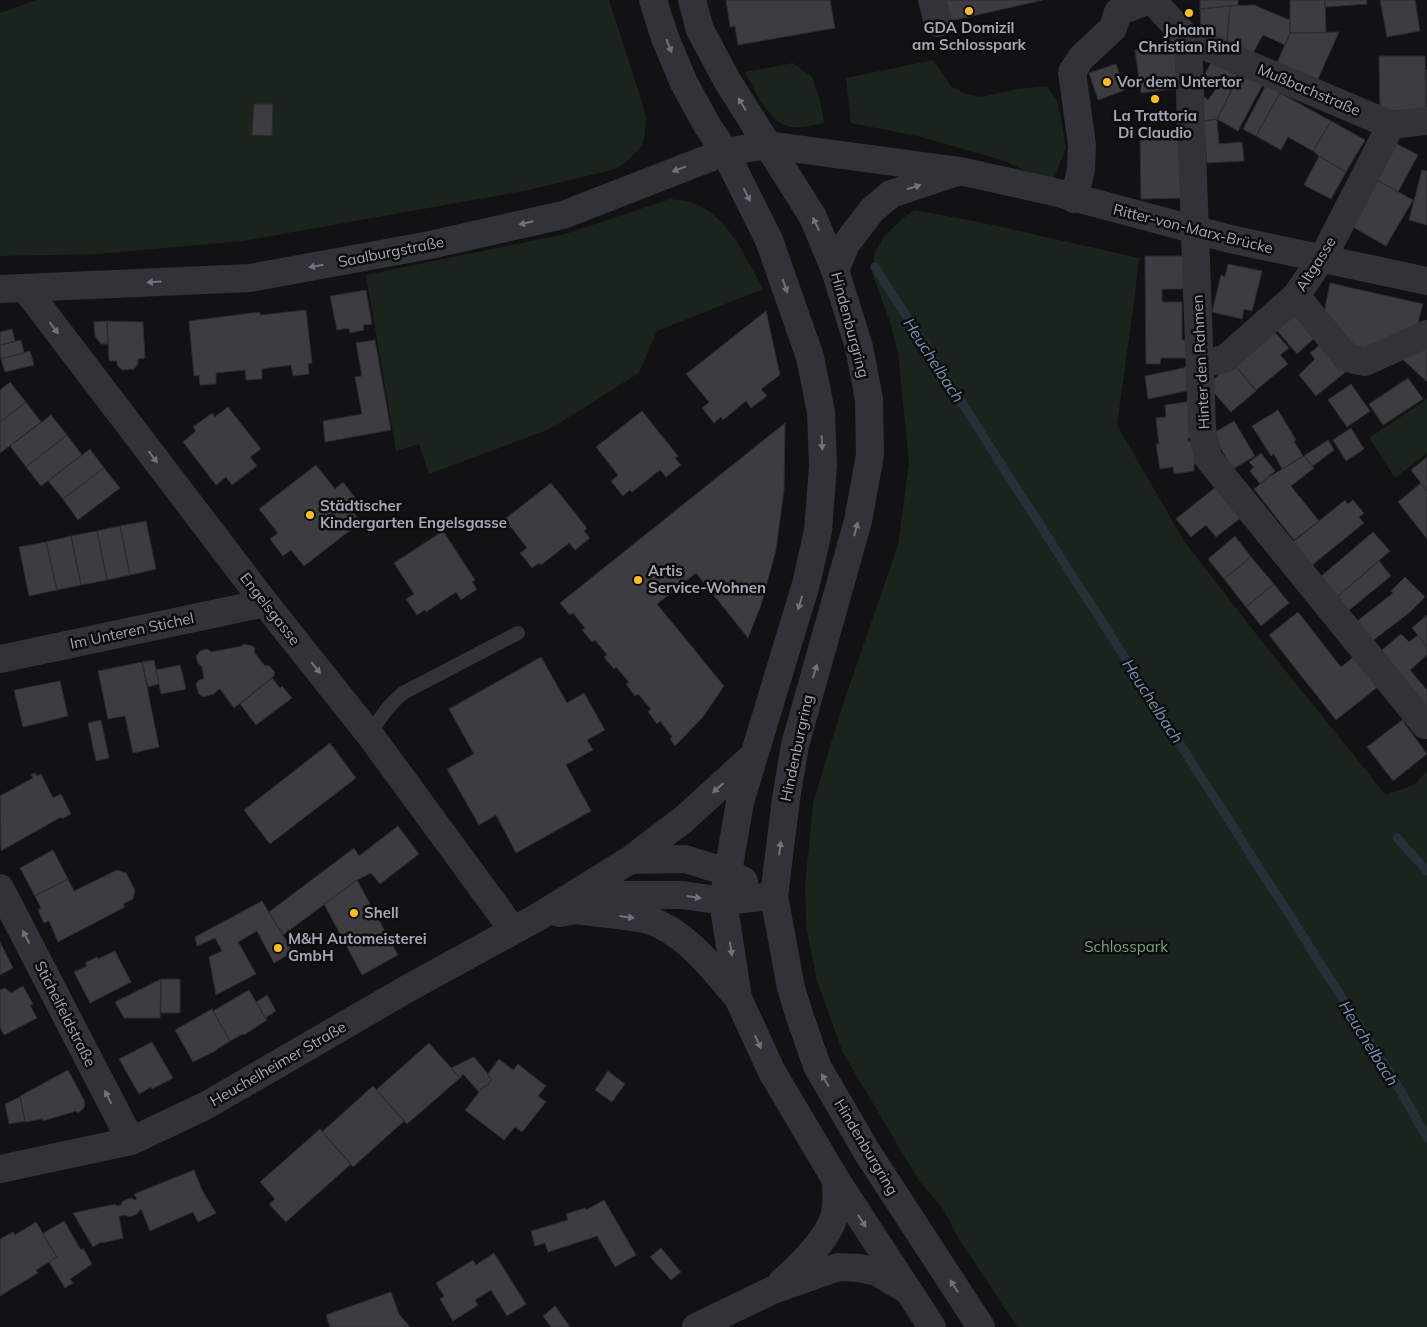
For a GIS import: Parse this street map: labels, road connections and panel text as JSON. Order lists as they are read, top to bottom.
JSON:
{
  "streets": {
    "street": [
      "Mußbachstraße",
      "Ritter-von-Marx-Brücke",
      "Saalburgstraße",
      "Altgasse",
      "Hindenburgring",
      "Hinter den Rahmen",
      "Engelsgasse",
      "Im Unteren Stichel",
      "Stichelfeldstraße",
      "Heuchelheimer Straße"
    ]
  },
  "crossings": [
    ["Mußbachstraße", "Altgasse"],
    ["Mußbachstraße", "Hinter den Rahmen"],
    ["Ritter-von-Marx-Brücke", "Saalburgstraße"],
    ["Ritter-von-Marx-Brücke", "Hindenburgring"],
    ["Saalburgstraße", "Hindenburgring"],
    ["Saalburgstraße", "Engelsgasse"],
    ["Altgasse", "Hinter den Rahmen"],
    ["Hindenburgring", "Heuchelheimer Straße"],
    ["Engelsgasse", "Im Unteren Stichel"],
    ["Engelsgasse", "Heuchelheimer Straße"],
    ["Stichelfeldstraße", "Heuchelheimer Straße"]
  ],
  "one_way": ["Saalburgstraße", "Engelsgasse", "Stichelfeldstraße"],
  "water": ["Heuchelbach"],
  "parks": ["Schlosspark"],
  "places": [
    "GDA Domizil am Schlosspark",
    "Johann Christian Rind",
    "Vor dem Untertor",
    "La Trattoria Di Claudio",
    "Städtischer Kindergarten Engelsgasse",
    "Artis Service-Wohnen",
    "Shell",
    "M&H Automeisterei GmbH"
  ]
}
